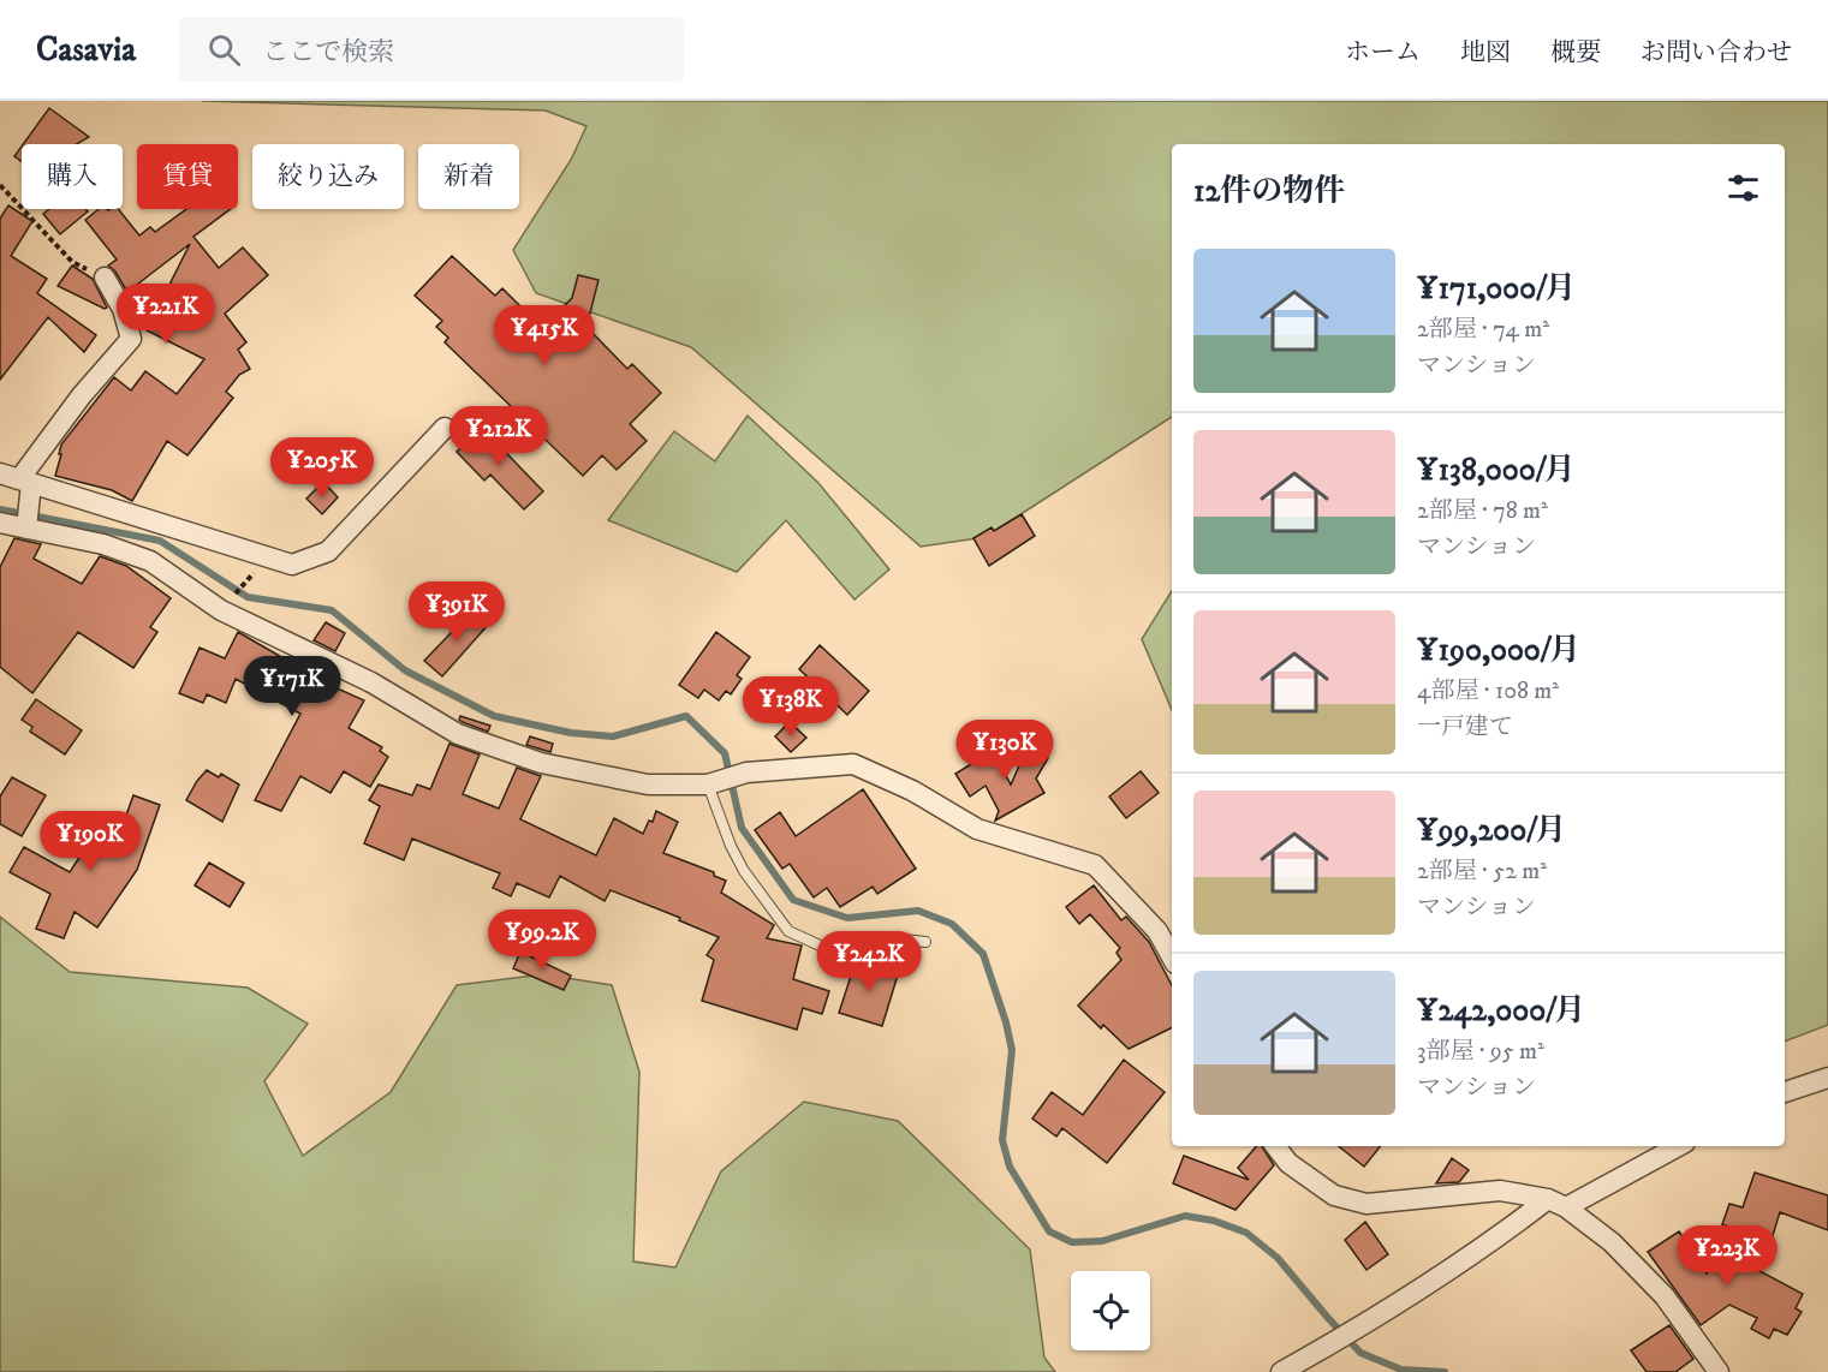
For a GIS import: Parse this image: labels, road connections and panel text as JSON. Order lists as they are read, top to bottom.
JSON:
{
  "page": {
    "header": "Casavia",
    "search": "ここで検索",
    "nav": [
      "ホーム",
      "地図",
      "概要",
      "お問い合わせ"
    ],
    "chip": [
      "購入",
      "賃貸",
      "絞り込み",
      "新着"
    ],
    "heading": "12件の物件",
    "list": [
      {
        "name": "¥171,000/月",
        "note": "2部屋 · 74 m² · マンション"
      },
      {
        "name": "¥138,000/月",
        "note": "2部屋 · 78 m² · マンション"
      },
      {
        "name": "¥190,000/月",
        "note": "4部屋 · 108 m² · 一戸建て"
      },
      {
        "name": "¥99,200/月",
        "note": "2部屋 · 52 m² · マンション"
      },
      {
        "name": "¥242,000/月",
        "note": "3部屋 · 95 m² · マンション"
      }
    ],
    "price": [
      "¥221K",
      "¥415K",
      "¥212K",
      "¥205K",
      "¥391K",
      "¥171K",
      "¥138K",
      "¥130K",
      "¥190K",
      "¥99.2K",
      "¥242K",
      "¥223K"
    ]
  }
}
